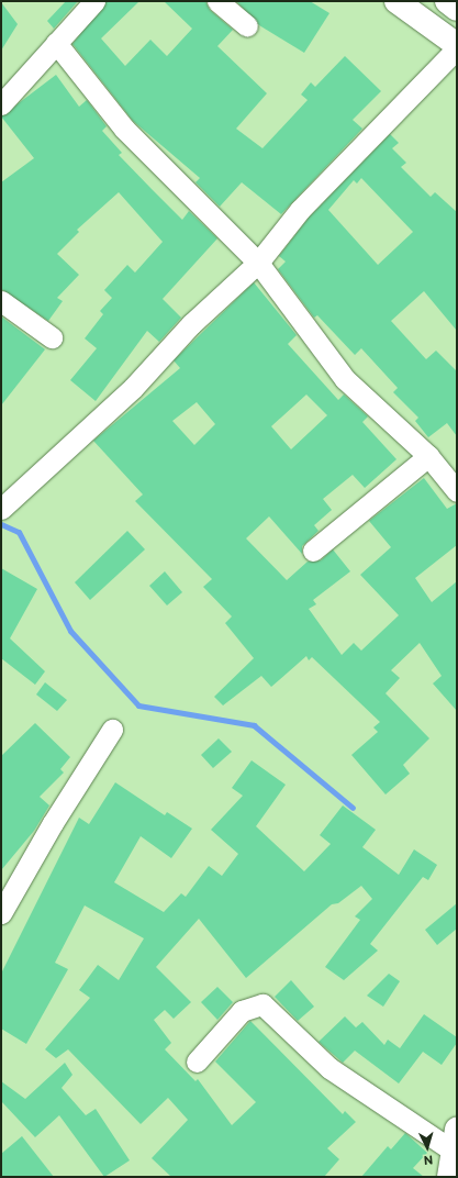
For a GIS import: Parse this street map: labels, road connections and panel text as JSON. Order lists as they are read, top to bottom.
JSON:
{
  "north": "bottom"
}
